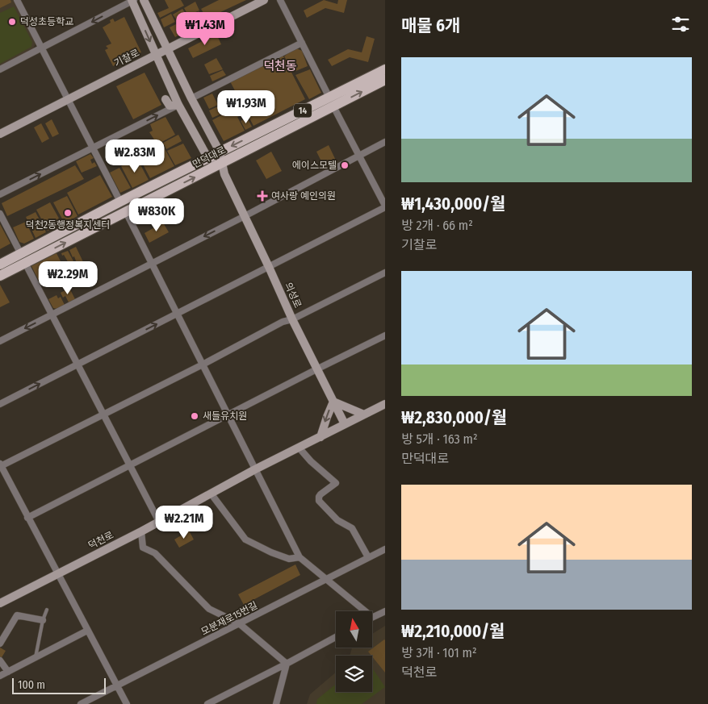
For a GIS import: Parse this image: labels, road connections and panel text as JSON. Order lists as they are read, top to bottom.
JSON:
{
  "streets": {
    "main road": [
      "기찰로",
      "14",
      "만덕대로",
      "의성로",
      "덕천로"
    ],
    "street": ["모분재로15번길"]
  },
  "crossings": [
    ["기찰로", "의성로"],
    ["만덕대로", "의성로"],
    ["의성로", "덕천로"]
  ],
  "districts": ["덕천동"],
  "places": {
    "other": [
      "덕성초등학교",
      "에이스모텔",
      "덕천2동행정복지센터",
      "새들유치원"
    ],
    "health": ["여사랑 예인의원"]
  },
  "scale_bar": "100 m",
  "north": "top",
  "page": {
    "heading": "매물 6개",
    "price": [
      "₩1.43M",
      "₩1.93M",
      "₩2.83M",
      "₩830K",
      "₩2.29M",
      "₩2.21M"
    ],
    "list": [
      {
        "name": "₩1,430,000/월",
        "note": "방 2개 · 66 m² · 기찰로"
      },
      {
        "name": "₩2,830,000/월",
        "note": "방 5개 · 163 m² · 만덕대로"
      },
      {
        "name": "₩2,210,000/월",
        "note": "방 3개 · 101 m² · 덕천로"
      }
    ],
    "scale": "100 m"
  }
}
